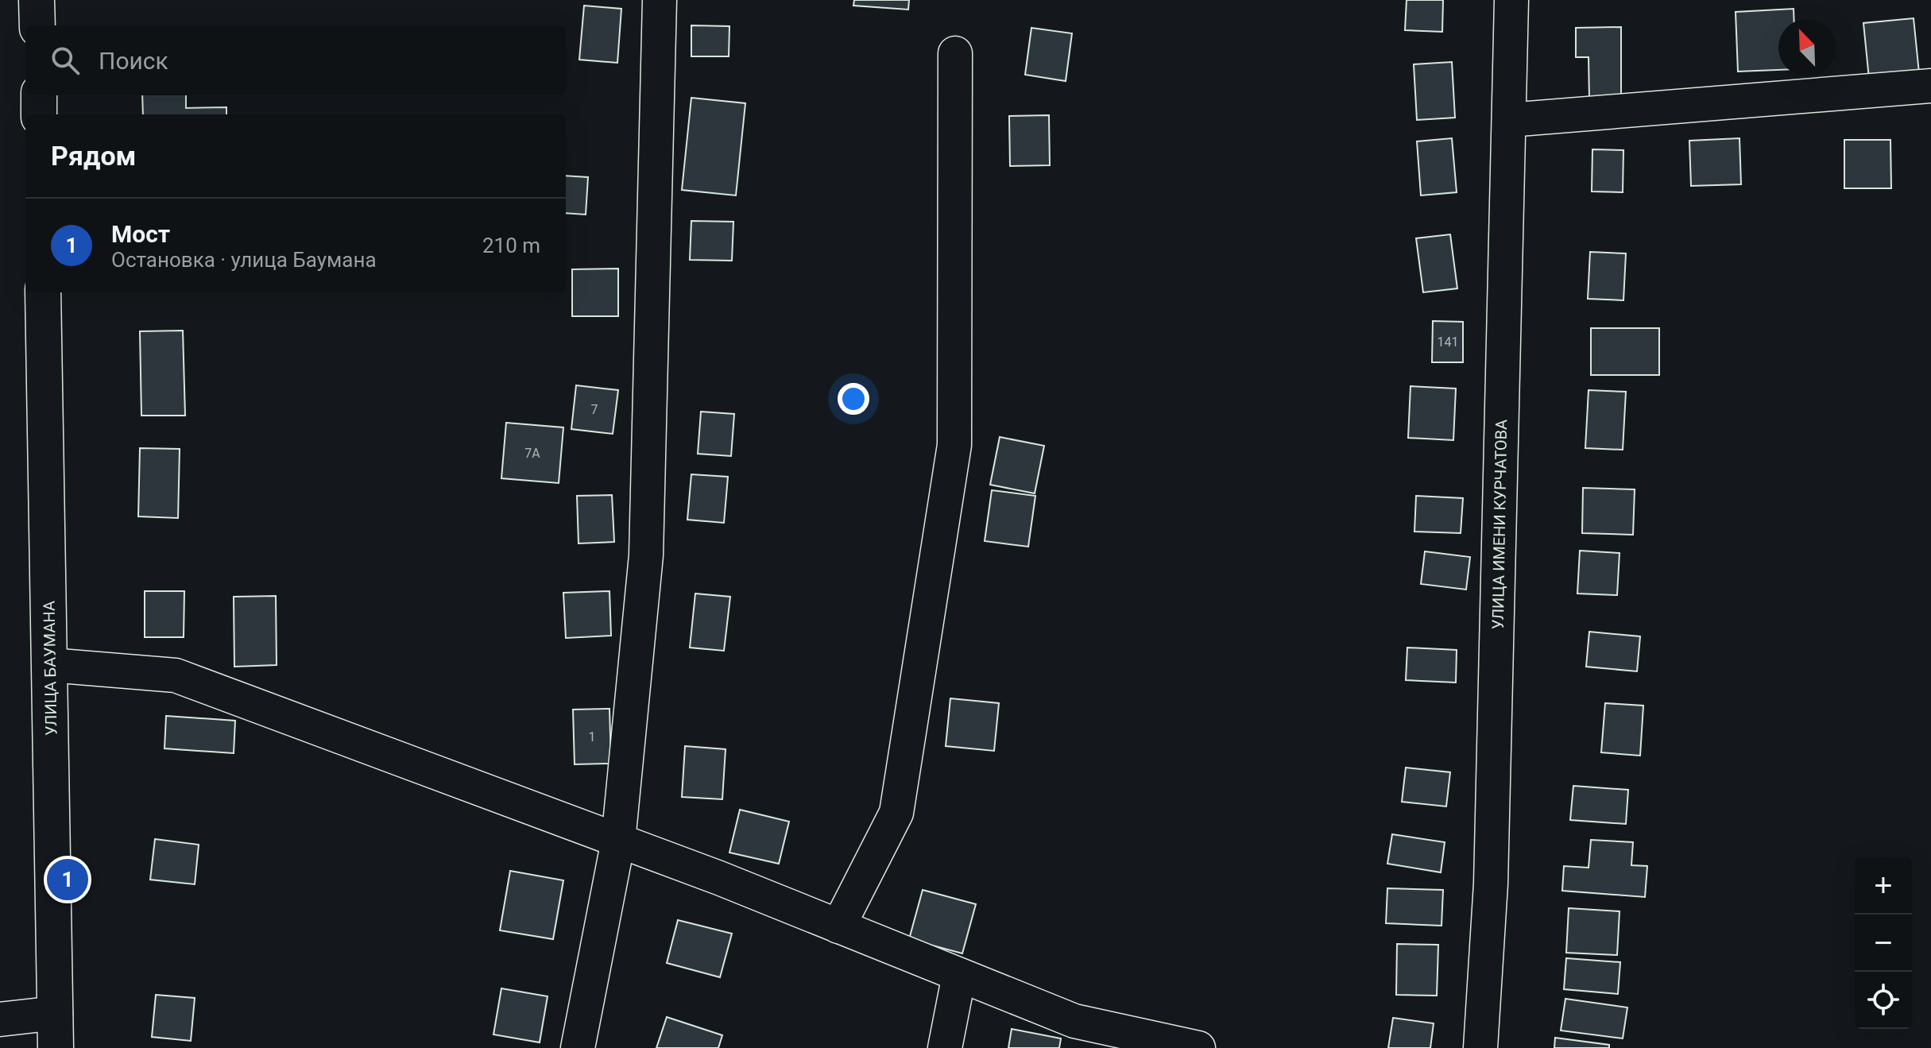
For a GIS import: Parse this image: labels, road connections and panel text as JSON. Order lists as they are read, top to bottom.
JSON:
{
  "streets": {
    "main road": ["УЛИЦА БАУМАНА"],
    "street": ["УЛИЦА ИМЕНИ КУРЧАТОВА"]
  },
  "house_numbers": [
    "141",
    "7",
    "7А",
    "1"
  ],
  "north": "top left",
  "page": {
    "search": "Поиск",
    "heading": "Рядом",
    "list": [
      {
        "mark": "1",
        "name": "Мост",
        "note": "Остановка · улица Баумана",
        "value": "210 m"
      }
    ],
    "pins": "1",
    "map_buttons": ["+", "−"]
  }
}
